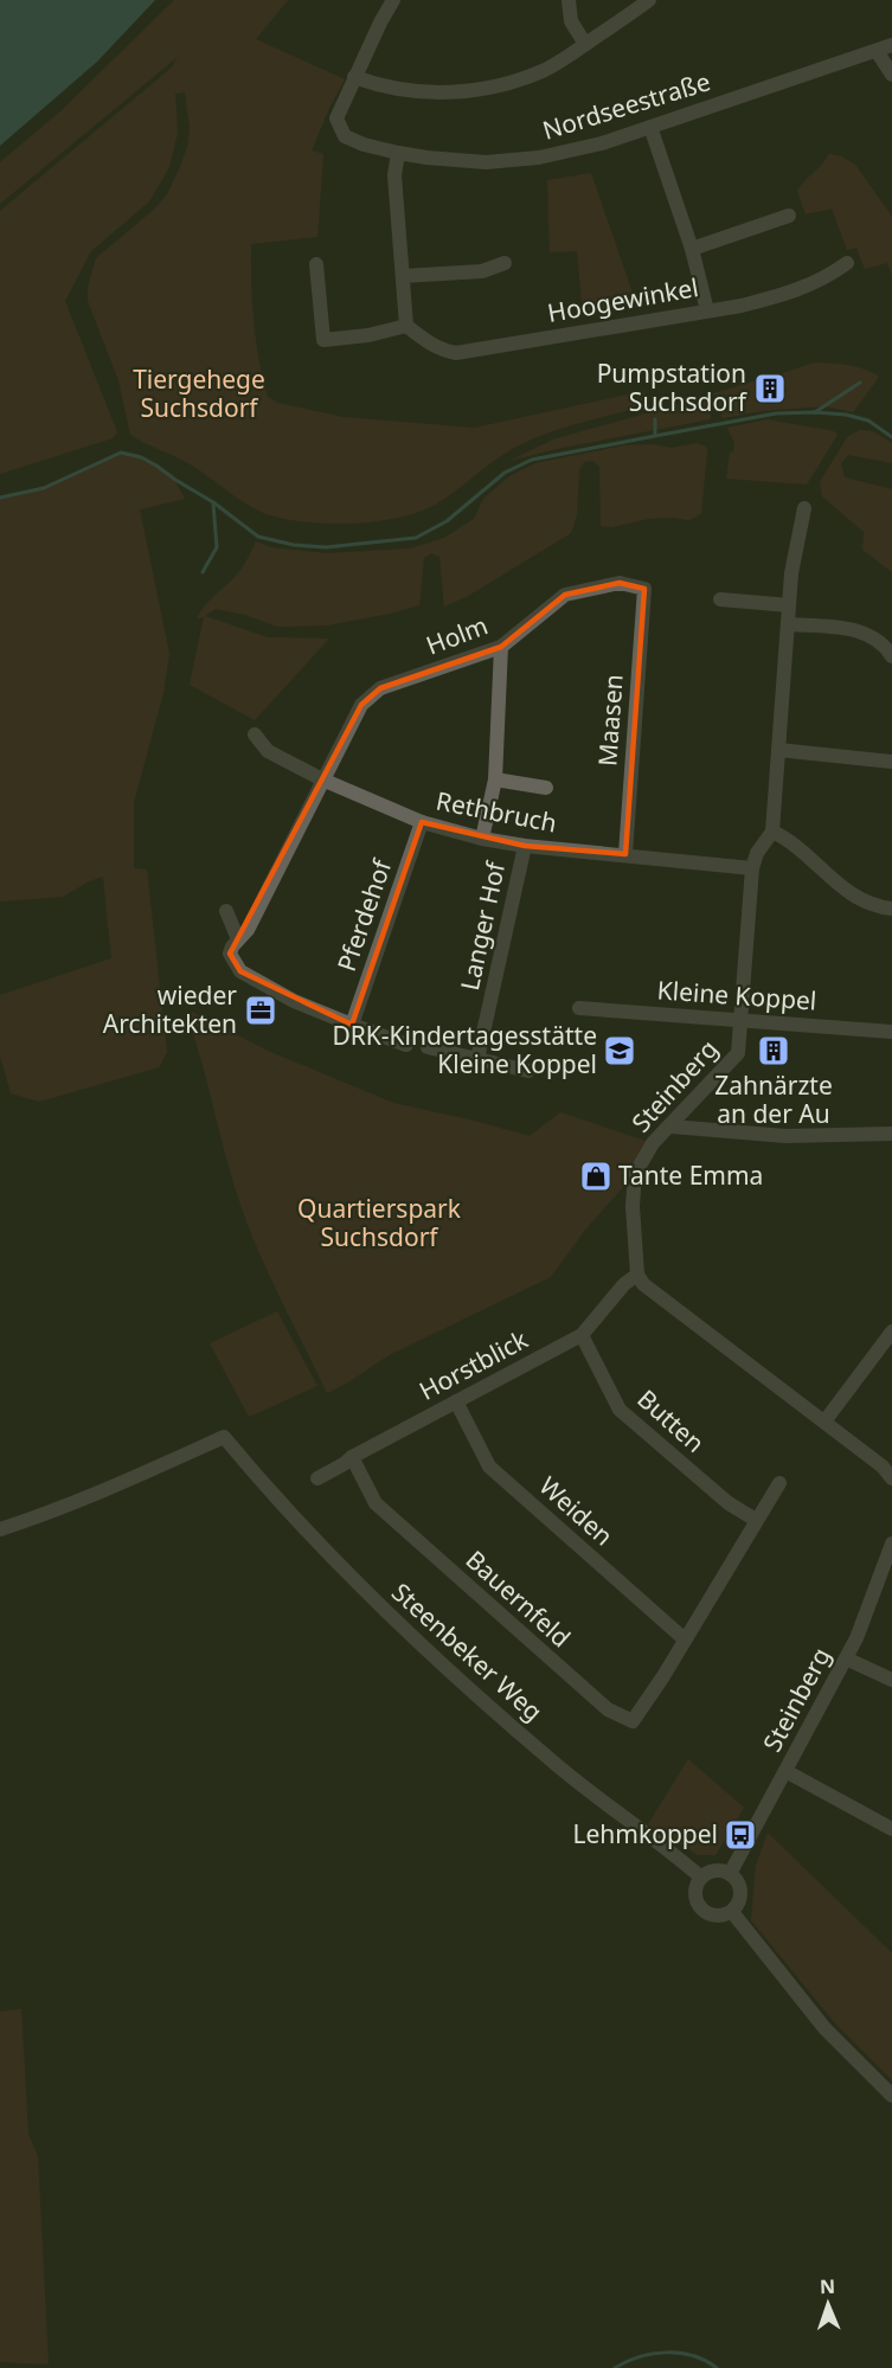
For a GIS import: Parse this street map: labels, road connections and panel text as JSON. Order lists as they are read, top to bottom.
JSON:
{
  "streets": {
    "street": [
      "Nordseestraße",
      "Hoogewinkel",
      "Holm",
      "Maasen",
      "Rethbruch",
      "Pferdehof",
      "Langer Hof",
      "Kleine Koppel",
      "Steinberg",
      "Horstblick",
      "Butten",
      "Weiden",
      "Bauernfeld",
      "Steenbeker Weg"
    ]
  },
  "crossings": [
    ["Holm", "Maasen"],
    ["Holm", "Rethbruch"],
    ["Maasen", "Rethbruch"],
    ["Rethbruch", "Pferdehof"],
    ["Rethbruch", "Langer Hof"],
    ["Rethbruch", "Steinberg"],
    ["Kleine Koppel", "Steinberg"],
    ["Steinberg", "Horstblick"],
    ["Steinberg", "Steenbeker Weg"],
    ["Horstblick", "Butten"],
    ["Horstblick", "Weiden"],
    ["Horstblick", "Bauernfeld"],
    ["Weiden", "Bauernfeld"]
  ],
  "parks": ["Tiergehege Suchsdorf", "Quartierspark Suchsdorf"],
  "places": {
    "building": ["Pumpstation Suchsdorf", "Zahnärzte an der Au"],
    "office": ["wieder Architekten"],
    "school or university": ["DRK-Kindertagesstätte Kleine Koppel"],
    "shop": ["Tante Emma"],
    "bus stop": ["Lehmkoppel"]
  },
  "north": "top"
}
